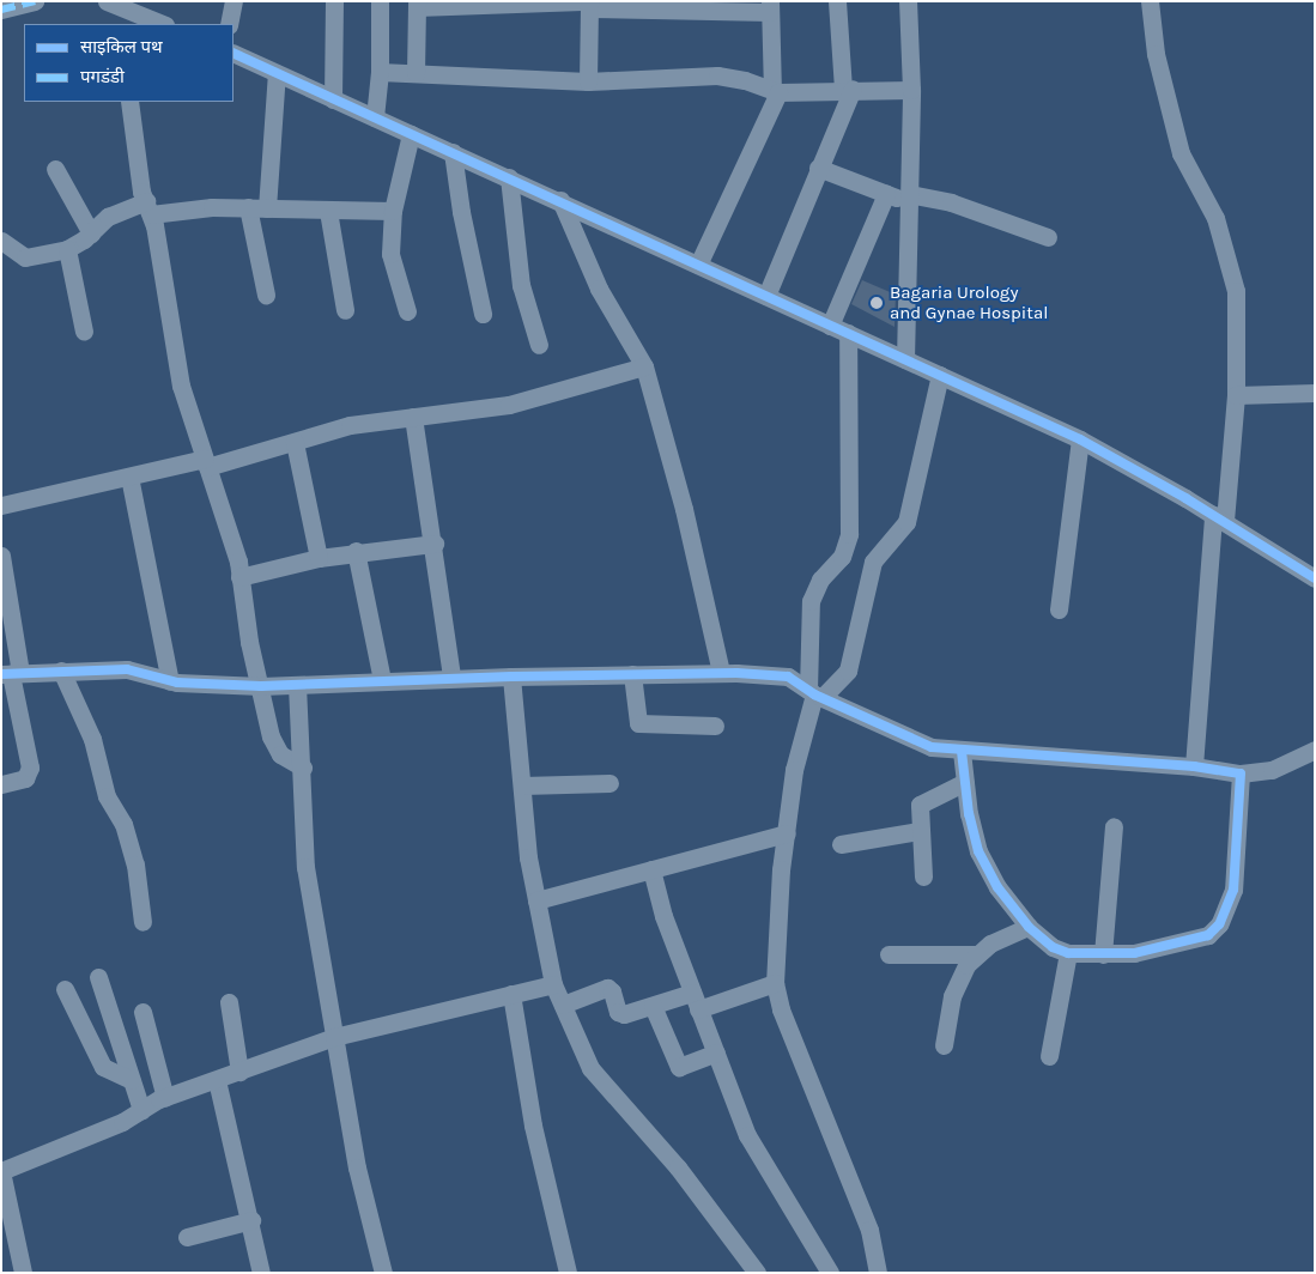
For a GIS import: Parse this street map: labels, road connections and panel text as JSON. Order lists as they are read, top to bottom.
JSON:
{
  "places": ["Bagaria Urology and Gynae Hospital"],
  "legend": ["साइकिल पथ", "पगडंडी"]
}
